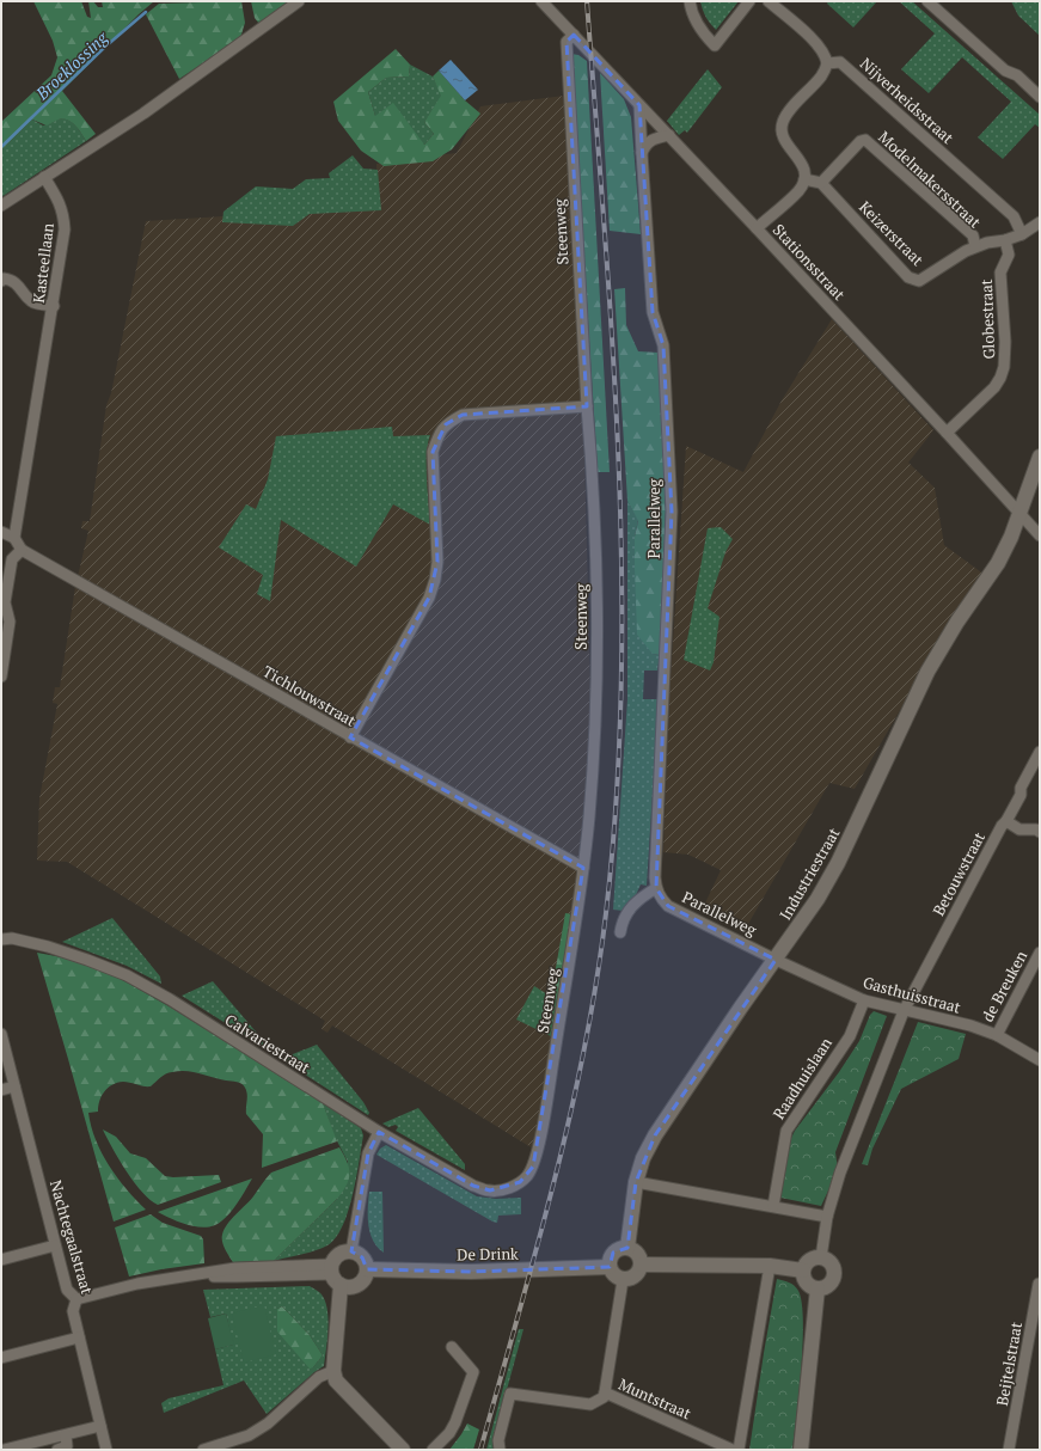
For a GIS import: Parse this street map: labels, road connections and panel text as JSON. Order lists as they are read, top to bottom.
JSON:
{
  "streets": {
    "street": [
      "Nijverheidsstraat",
      "Modelmakersstraat",
      "Steenweg",
      "Keizerstraat",
      "Stationsstraat",
      "Kasteellaan",
      "Globestraat",
      "Parallelweg",
      "Tichlouwstraat",
      "Industriestraat",
      "Betouwstraat",
      "de Breuken",
      "Gasthuisstraat",
      "Calvariestraat",
      "Raadhuislaan",
      "Nachtegaalstraat",
      "De Drink",
      "Beijtelstraat",
      "Muntstraat"
    ]
  },
  "crossings": [
    ["Nijverheidsstraat", "Keizerstraat"],
    ["Modelmakersstraat", "Keizerstraat"],
    ["Steenweg", "Stationsstraat"],
    ["Steenweg", "Tichlouwstraat"],
    ["Steenweg", "Calvariestraat"],
    ["Keizerstraat", "Globestraat"],
    ["Stationsstraat", "Globestraat"],
    ["Stationsstraat", "Parallelweg"],
    ["Stationsstraat", "Industriestraat"],
    ["Parallelweg", "Industriestraat"],
    ["Parallelweg", "Gasthuisstraat"],
    ["Industriestraat", "Gasthuisstraat"],
    ["Industriestraat", "De Drink"],
    ["Betouwstraat", "Gasthuisstraat"],
    ["de Breuken", "Gasthuisstraat"],
    ["Gasthuisstraat", "Raadhuislaan"]
  ],
  "water": ["Broeklossing"]
}
